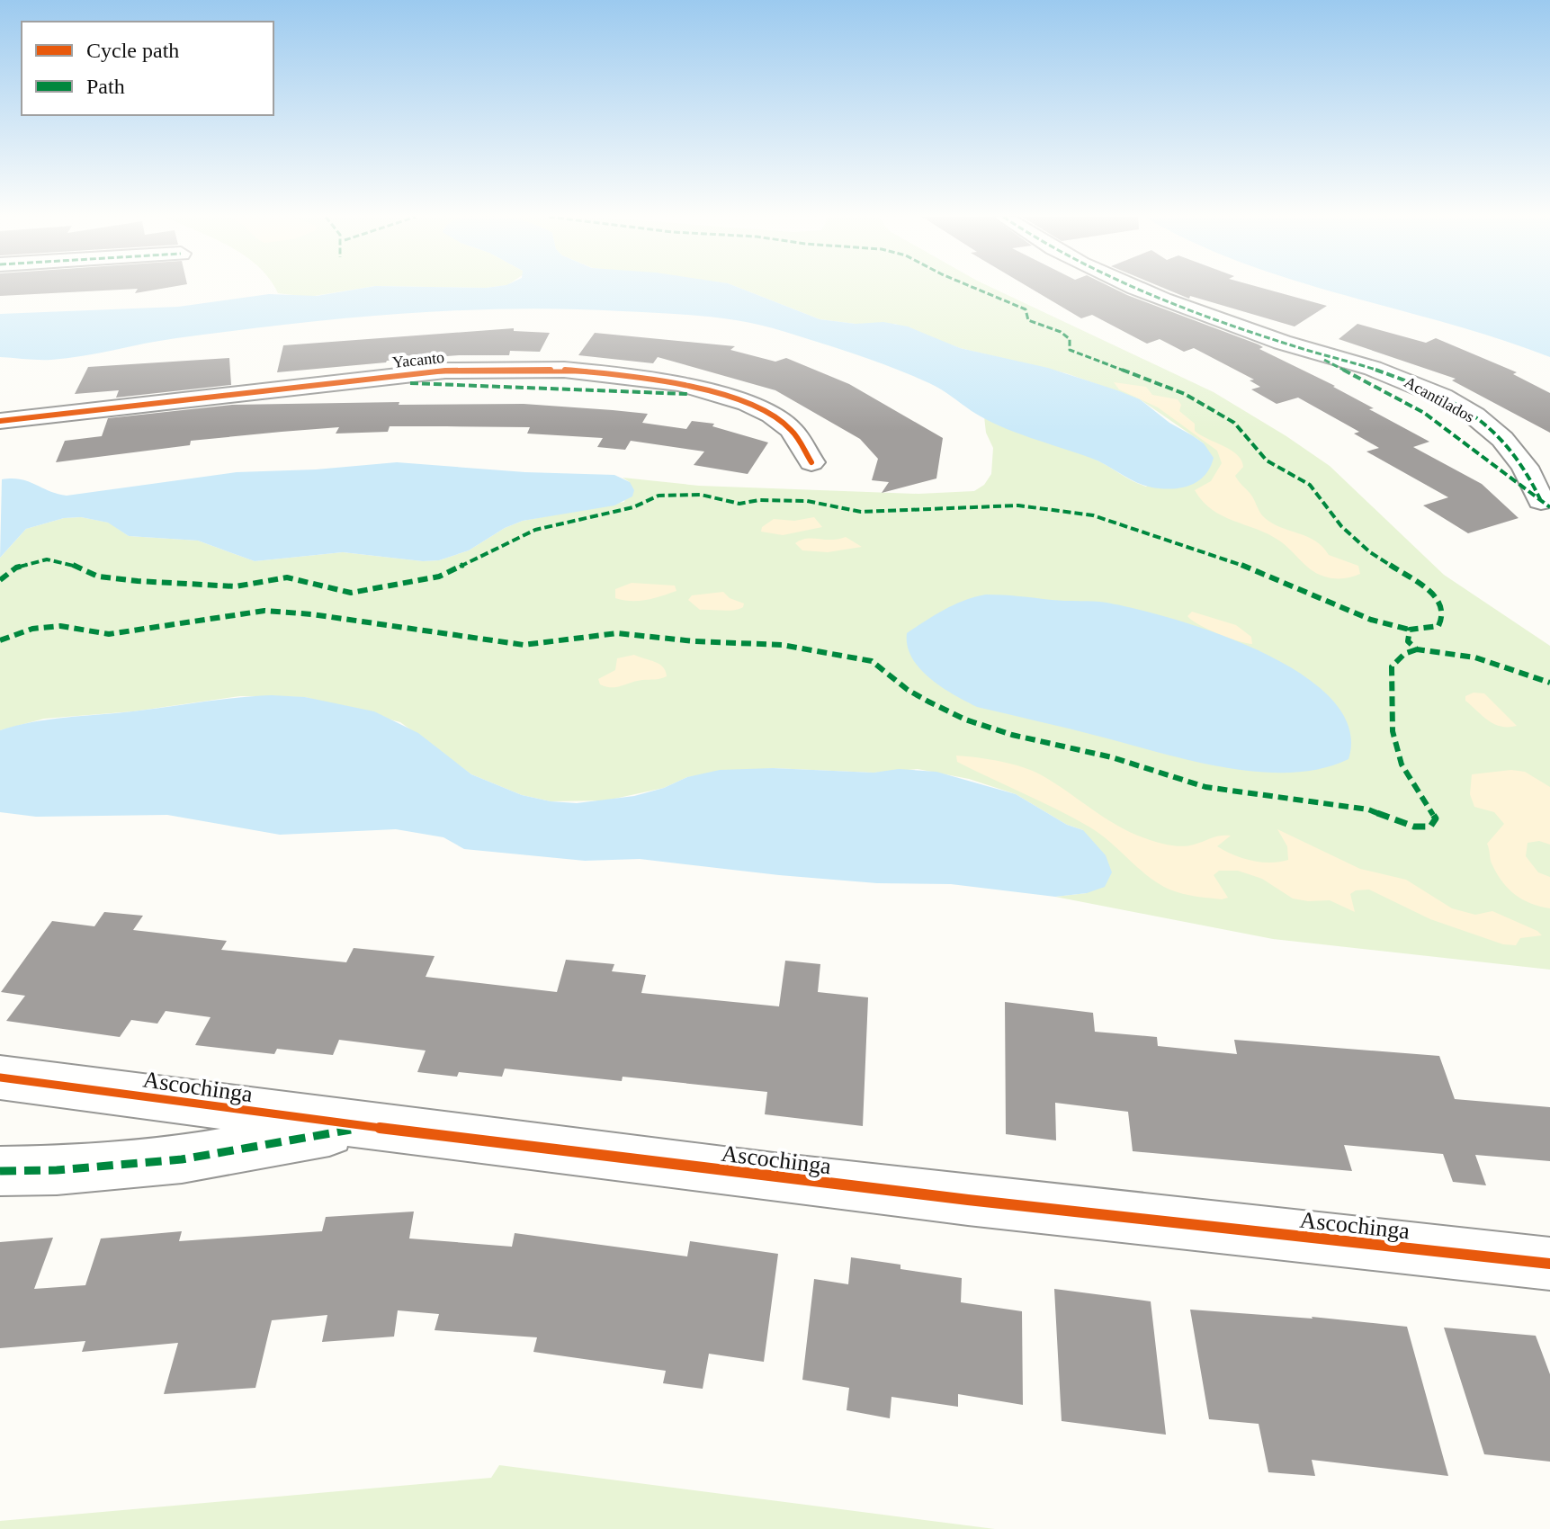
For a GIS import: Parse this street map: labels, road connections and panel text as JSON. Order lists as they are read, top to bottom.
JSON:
{
  "streets": {
    "street": ["Yacanto", "Acantilados", "Ascochinga"]
  },
  "legend": ["Cycle path", "Path"]
}
